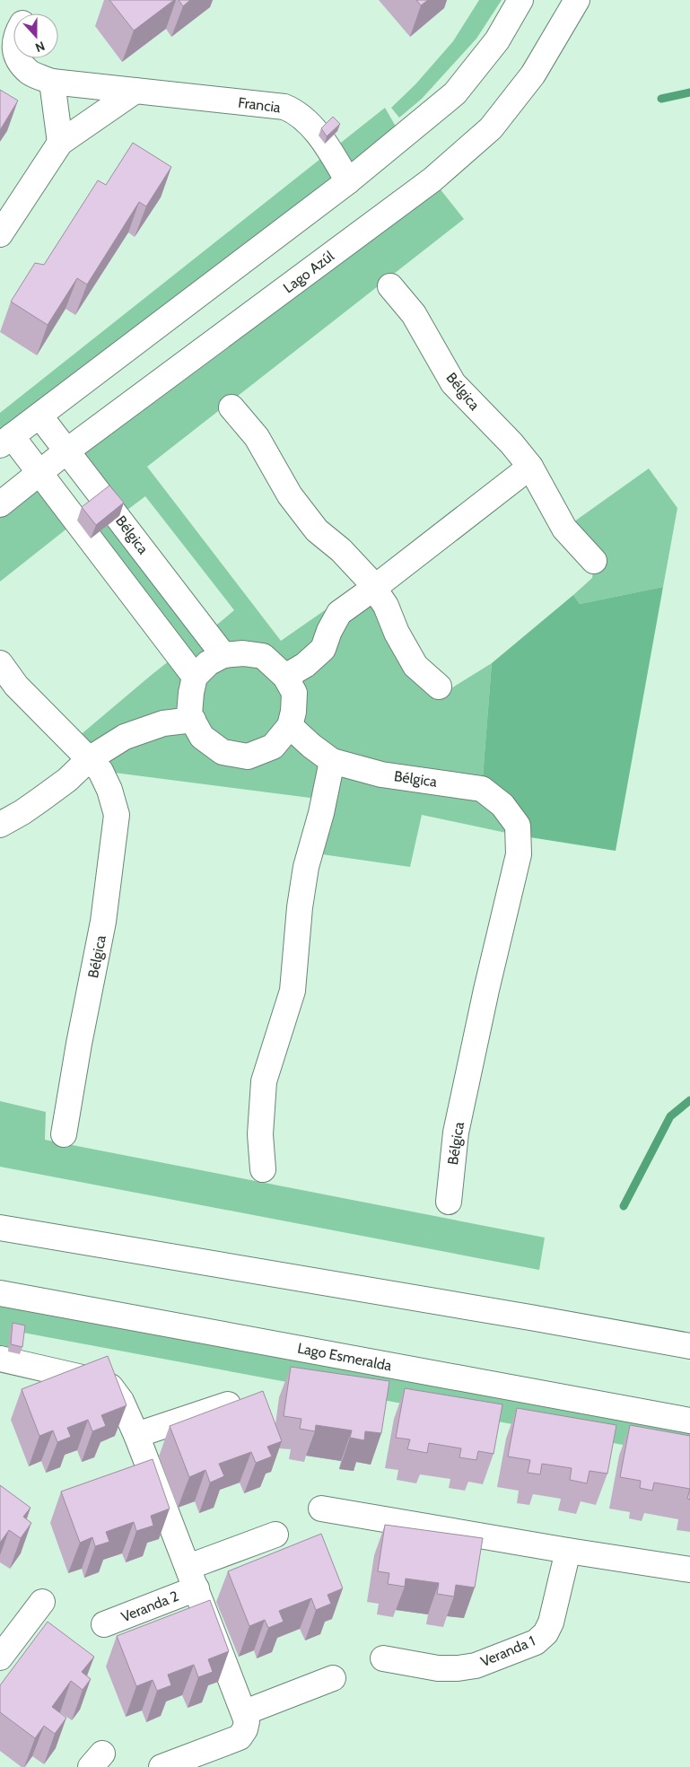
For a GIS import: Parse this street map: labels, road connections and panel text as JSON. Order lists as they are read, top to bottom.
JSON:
{
  "streets": {
    "street": [
      "Francia",
      "Lago Azúl",
      "Bélgica",
      "Lago Esmeralda",
      "Veranda 2",
      "Veranda 1"
    ]
  },
  "crossings": [
    ["Lago Azúl", "Bélgica"]
  ],
  "north": "bottom"
}
